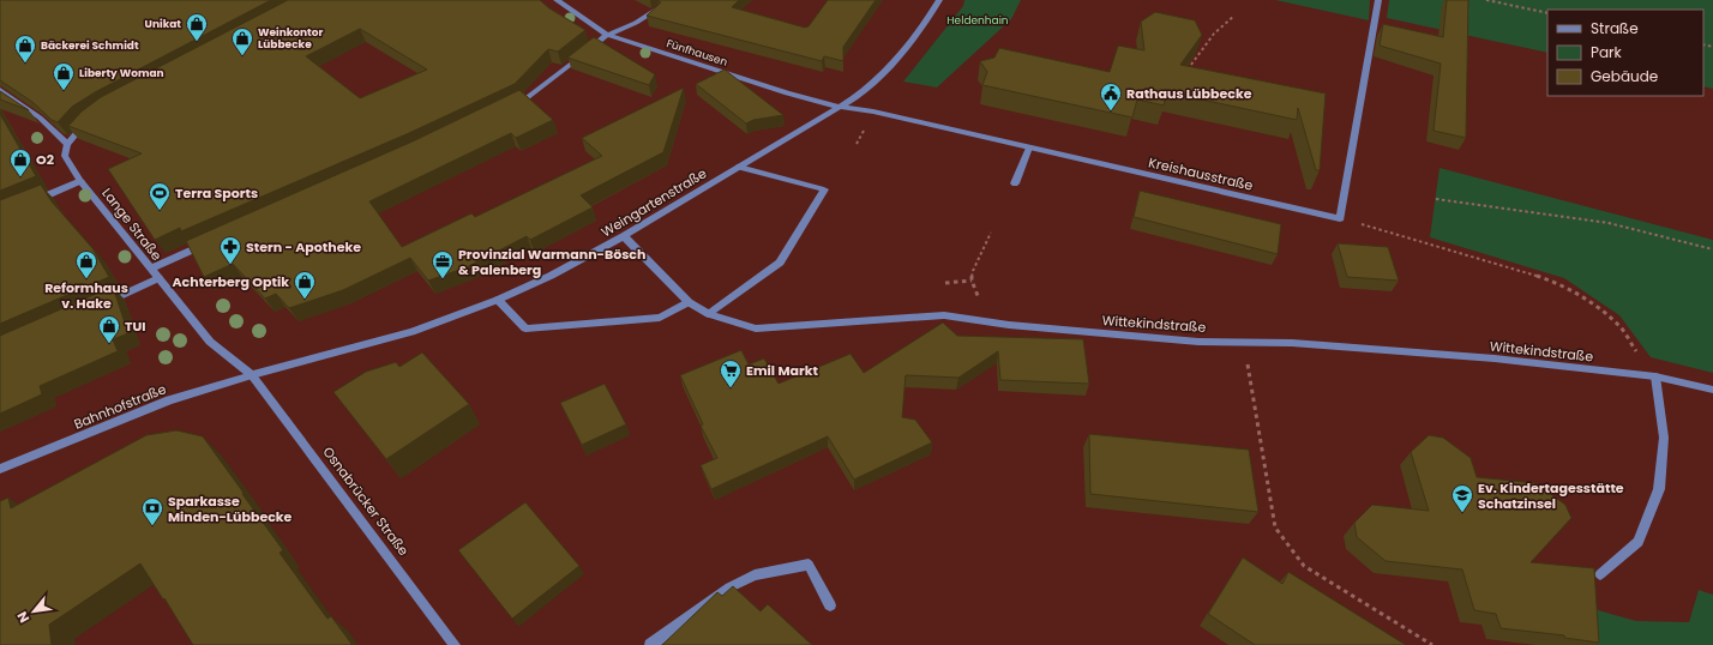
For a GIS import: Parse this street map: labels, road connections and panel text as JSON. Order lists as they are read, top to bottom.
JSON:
{
  "streets": {
    "street": [
      "Fünfhausen",
      "Kreishausstraße",
      "Weingartenstraße",
      "Lange Straße",
      "Wittekindstraße",
      "Bahnhofstraße",
      "Osnabrücker Straße"
    ]
  },
  "crossings": [
    ["Fünfhausen", "Kreishausstraße"],
    ["Fünfhausen", "Weingartenstraße"],
    ["Kreishausstraße", "Weingartenstraße"],
    ["Weingartenstraße", "Lange Straße"],
    ["Weingartenstraße", "Wittekindstraße"],
    ["Weingartenstraße", "Bahnhofstraße"],
    ["Weingartenstraße", "Osnabrücker Straße"],
    ["Lange Straße", "Bahnhofstraße"],
    ["Lange Straße", "Osnabrücker Straße"],
    ["Bahnhofstraße", "Osnabrücker Straße"]
  ],
  "parks": ["Heldenhain"],
  "places": {
    "shop": [
      "Unikat",
      "Weinkontor Lübbecke",
      "Bäckerei Schmidt",
      "Liberty Woman",
      "O2",
      "Reformhaus v. Hake",
      "Achterberg Optik",
      "TUI"
    ],
    "public building": ["Rathaus Lübbecke"],
    "sports": ["Terra Sports"],
    "pharmacy": ["Stern - Apotheke"],
    "office": ["Provinzial Warmann-Bösch & Palenberg"],
    "supermarket": ["Emil Markt"],
    "school or university": ["Ev. Kindertagesstätte Schatzinsel"],
    "bank": ["Sparkasse Minden-Lübbecke"]
  },
  "legend": ["Straße", "Park", "Gebäude"],
  "north": "bottom left"
}
